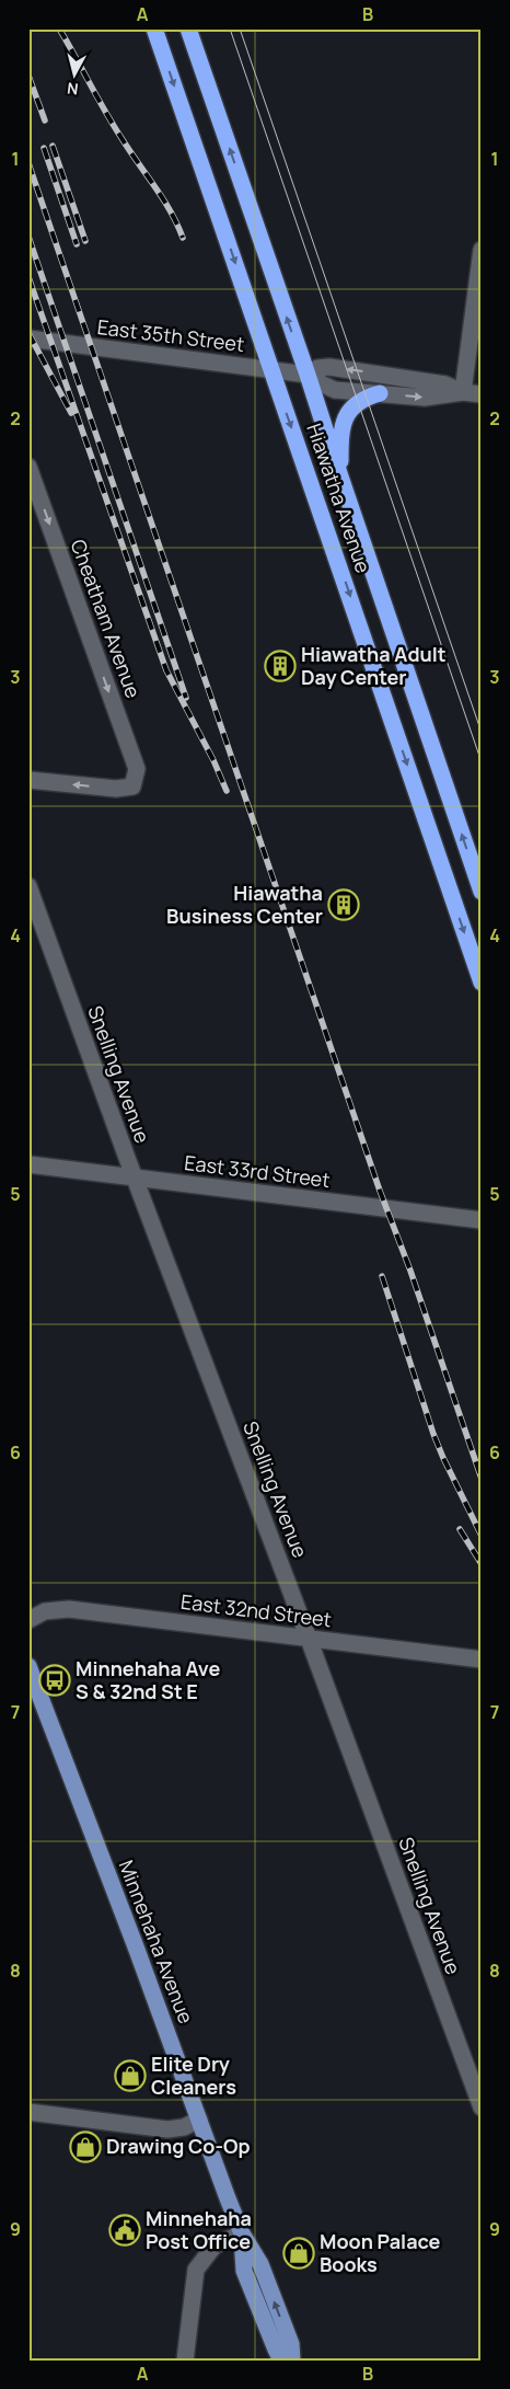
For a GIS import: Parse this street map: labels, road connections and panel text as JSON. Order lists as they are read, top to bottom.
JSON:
{
  "streets": {
    "highway": ["Hiawatha Avenue"],
    "main road": ["Minnehaha Avenue"],
    "street": [
      "East 35th Street",
      "Cheatham Avenue",
      "Snelling Avenue",
      "East 33rd Street",
      "East 32nd Street"
    ]
  },
  "crossings": [
    ["East 35th Street", "Hiawatha Avenue"],
    ["Snelling Avenue", "East 33rd Street"],
    ["Snelling Avenue", "East 32nd Street"]
  ],
  "places": {
    "building": ["Hiawatha Adult Day Center", "Hiawatha Business Center"],
    "bus stop": ["Minnehaha Ave S & 32nd St E"],
    "shop": ["Elite Dry Cleaners", "Drawing Co-Op", "Moon Palace Books"],
    "public building": ["Minnehaha Post Office"]
  },
  "north": "bottom",
  "grid": {
    "columns": ["A", "B"],
    "rows": [
      "1",
      "2",
      "3",
      "4",
      "5",
      "6",
      "7",
      "8",
      "9"
    ]
  }
}
